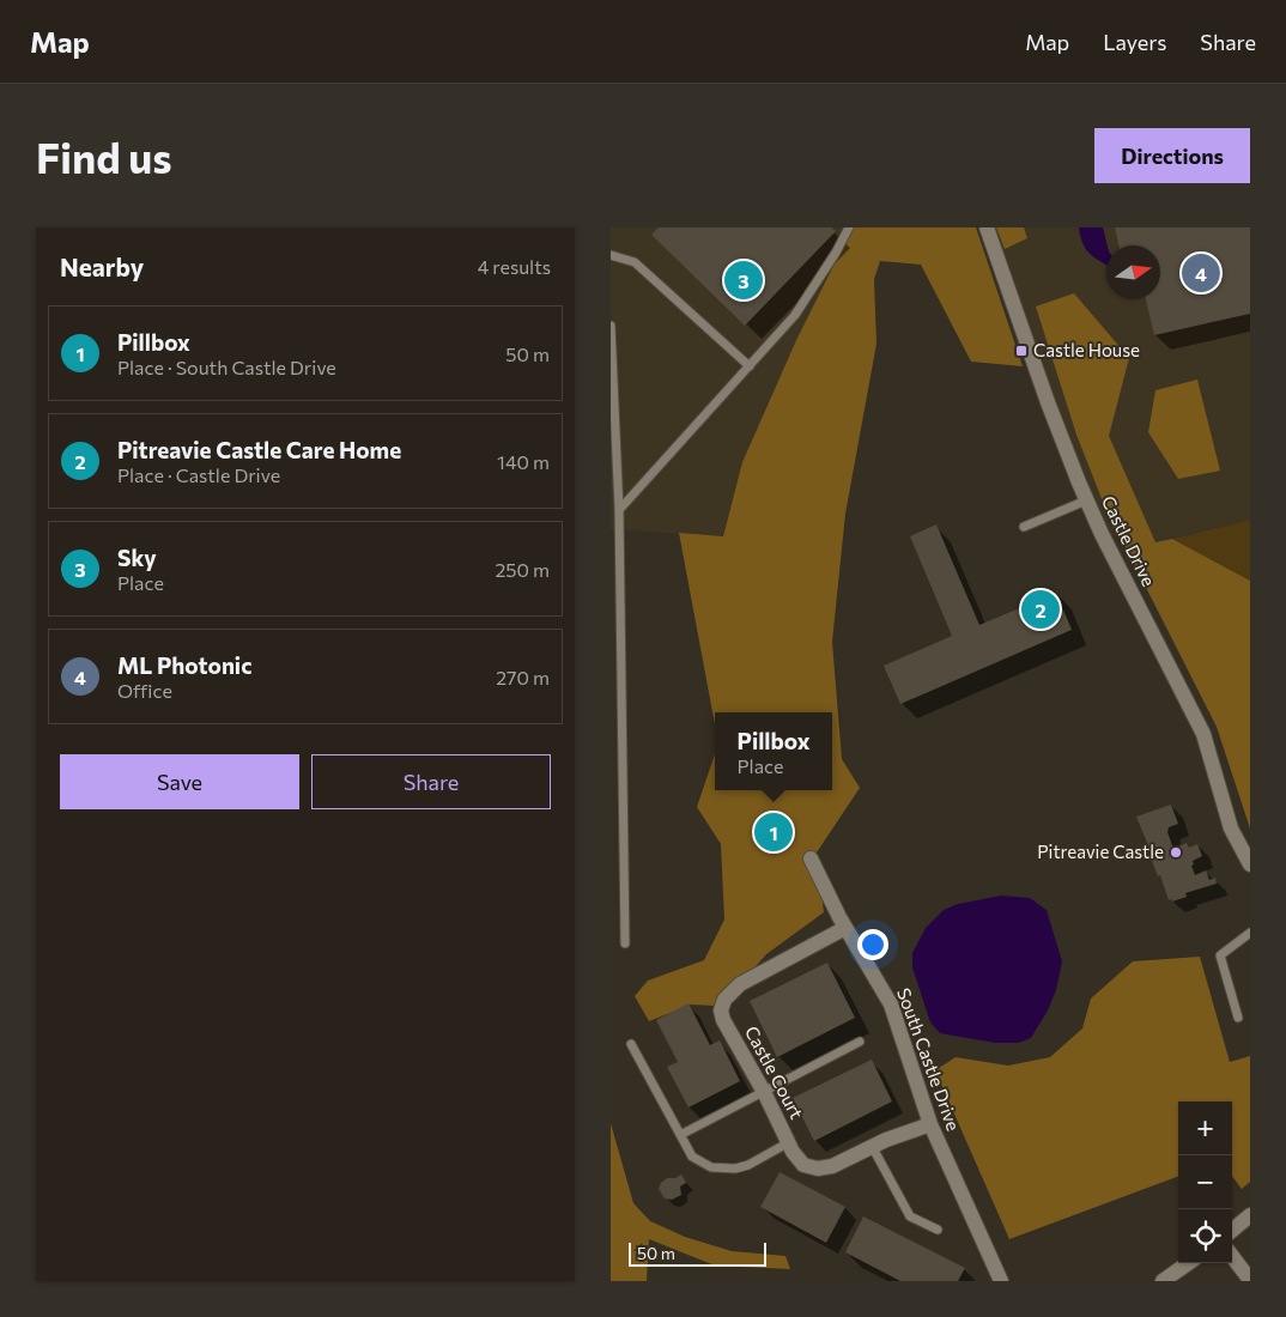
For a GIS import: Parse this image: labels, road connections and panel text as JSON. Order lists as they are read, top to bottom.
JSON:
{
  "streets": {
    "street": ["Castle Drive", "South Castle Drive", "Castle Court"]
  },
  "crossings": [
    ["South Castle Drive", "Castle Court"]
  ],
  "places": {
    "transit": ["Castle House"],
    "other": ["Pitreavie Castle"]
  },
  "scale_bar": "50 m",
  "north": "right",
  "page": {
    "header": "Map",
    "nav": ["Map", "Layers", "Share"],
    "buttons": [
      "Directions",
      ["Save", "Share"]
    ],
    "title": "Find us",
    "heading": ["Nearby", "4 results"],
    "pins": [
      "4",
      "3",
      "2",
      "1"
    ],
    "list": [
      {
        "mark": "1",
        "name": "Pillbox",
        "note": "Place · South Castle Drive",
        "value": "50 m"
      },
      {
        "mark": "2",
        "name": "Pitreavie Castle Care Home",
        "note": "Place · Castle Drive",
        "value": "140 m"
      },
      {
        "mark": "3",
        "name": "Sky",
        "note": "Place",
        "value": "250 m"
      },
      {
        "mark": "4",
        "name": "ML Photonic",
        "note": "Office",
        "value": "270 m"
      }
    ],
    "popup": ["Pillbox", "Place"],
    "map_buttons": ["+", "−"],
    "scale": "50 m"
  }
}
